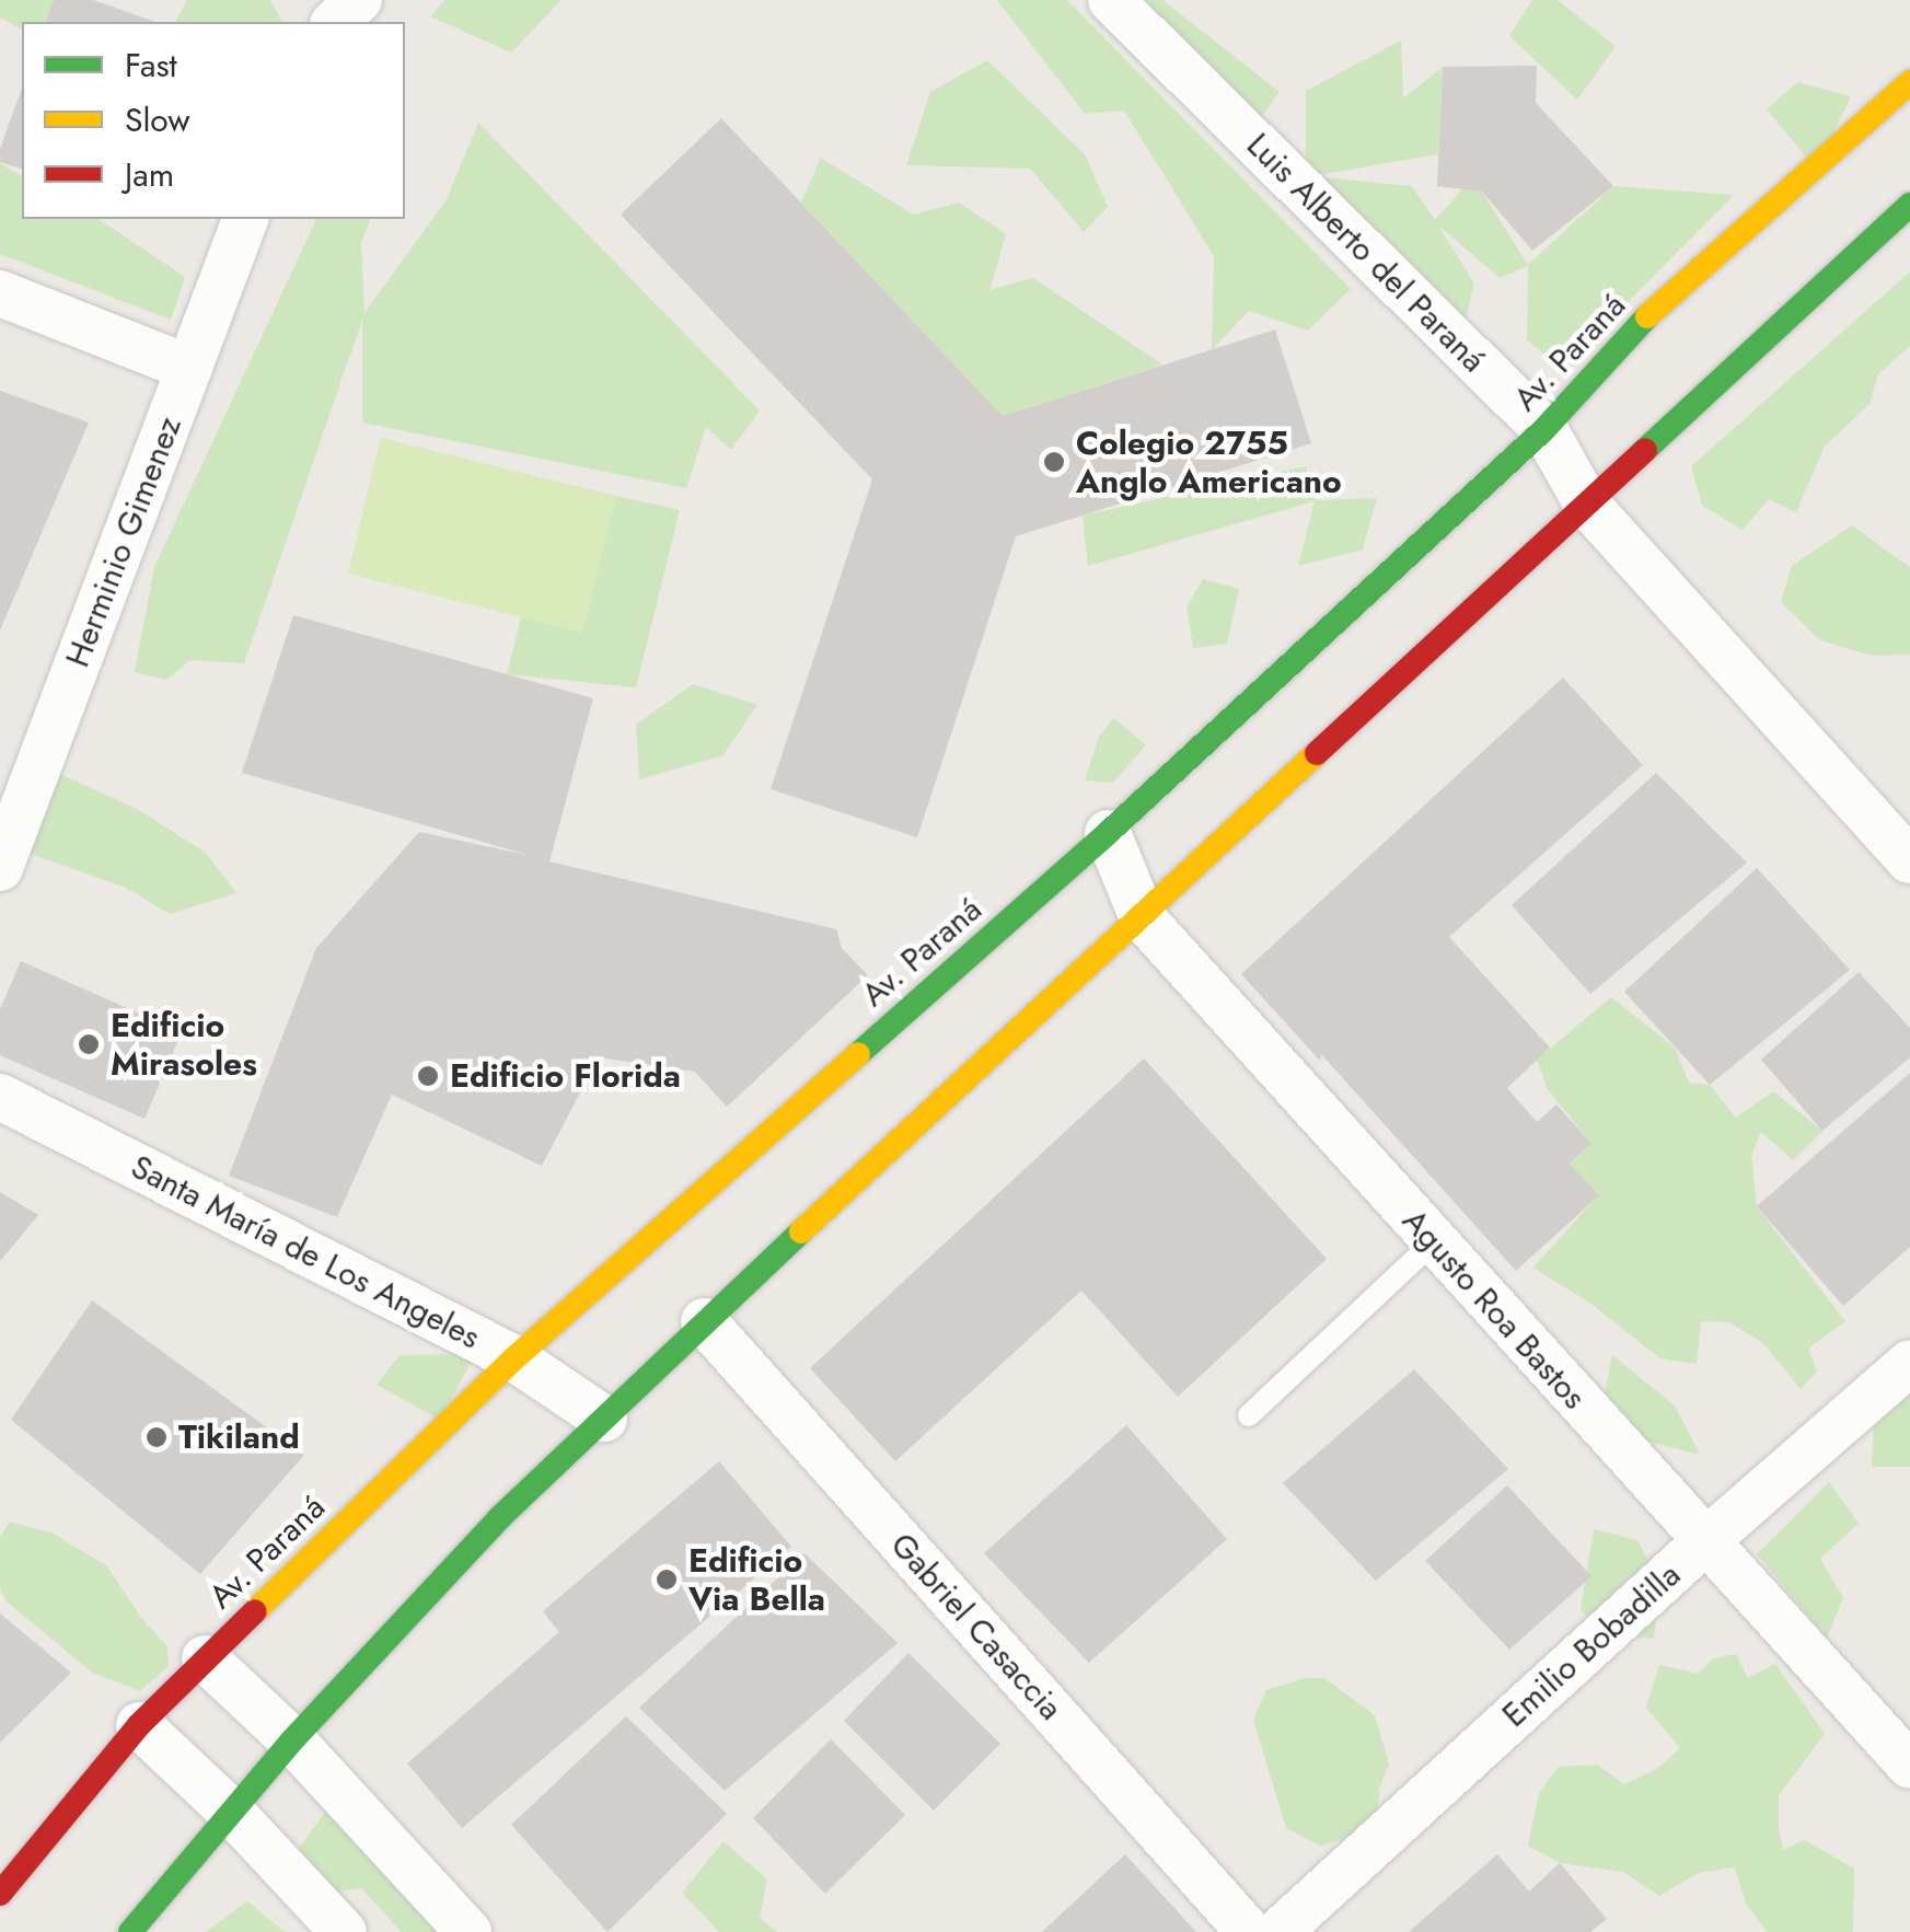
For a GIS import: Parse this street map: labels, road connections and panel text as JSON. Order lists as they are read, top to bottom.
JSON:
{
  "streets": {
    "street": [
      "Luis Alberto del Paraná",
      "Av. Paraná",
      "Herminio Gimenez",
      "Santa María de Los Angeles",
      "Agusto Roa Bastos",
      "Gabriel Casaccia",
      "Emilio Bobadilla"
    ]
  },
  "crossings": [
    ["Luis Alberto del Paraná", "Av. Paraná"],
    ["Av. Paraná", "Santa María de Los Angeles"],
    ["Av. Paraná", "Agusto Roa Bastos"],
    ["Agusto Roa Bastos", "Emilio Bobadilla"]
  ],
  "places": [
    "Colegio 2755 Anglo Americano",
    "Edificio Mirasoles",
    "Edificio Florida",
    "Tikiland",
    "Edificio Via Bella"
  ],
  "legend": ["Fast", "Slow", "Jam"]
}
